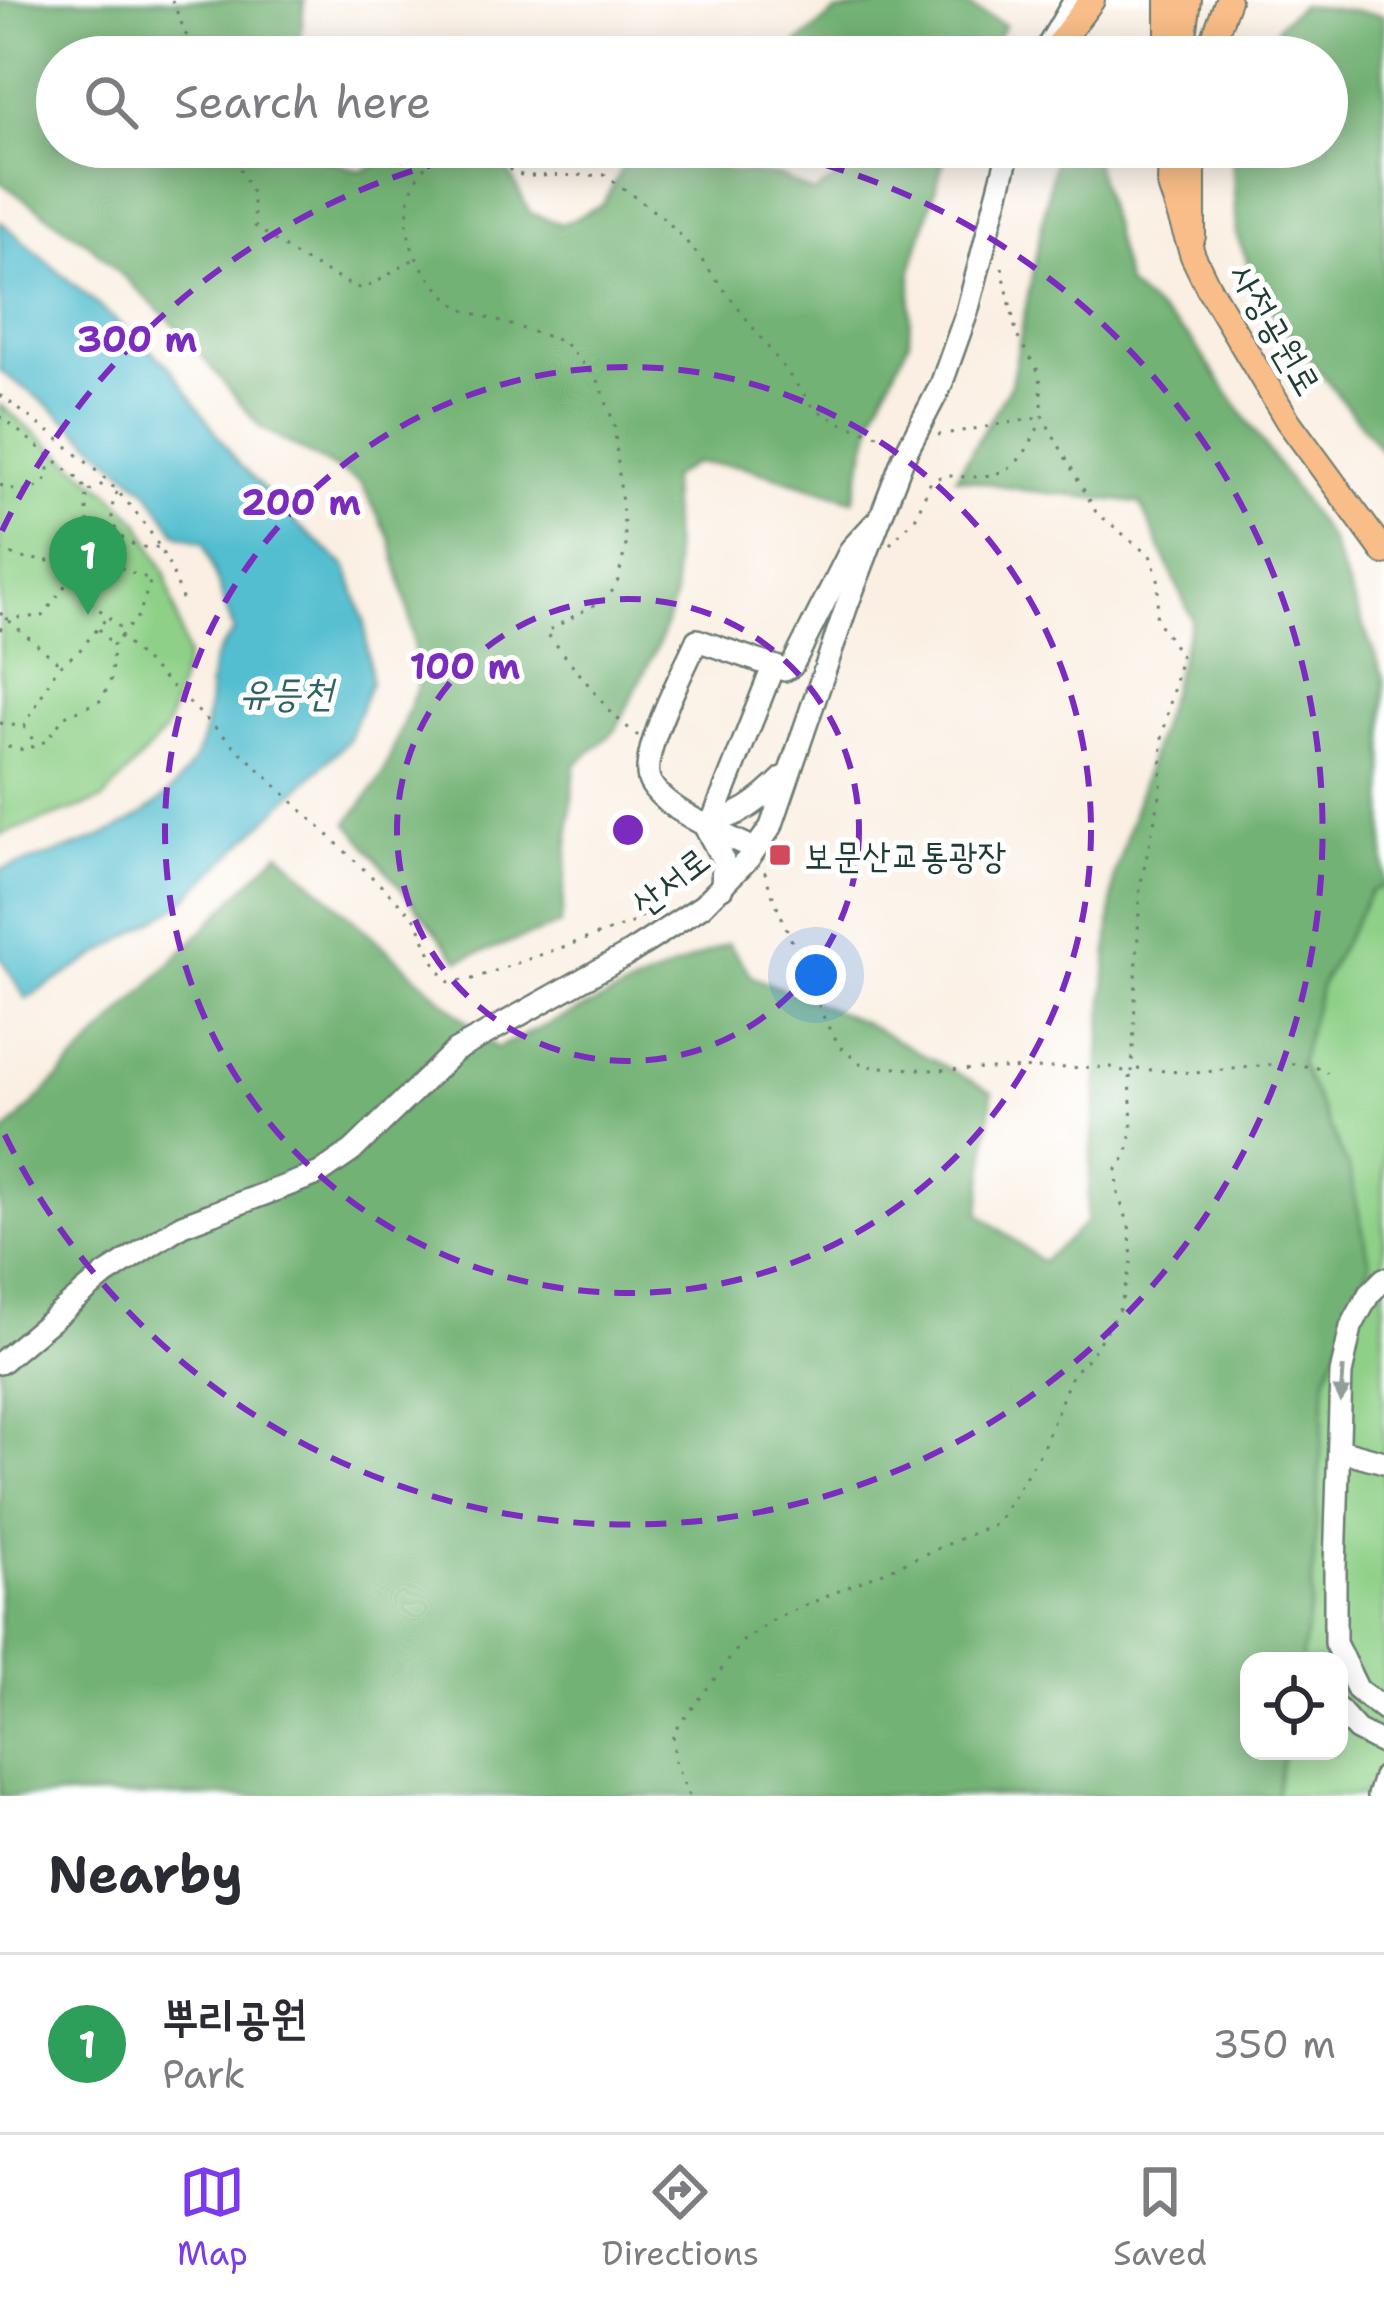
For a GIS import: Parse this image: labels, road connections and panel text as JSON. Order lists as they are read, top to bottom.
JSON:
{
  "streets": {
    "main road": ["사정공원로"],
    "street": ["산서로"]
  },
  "water": ["유등천"],
  "places": {
    "transit": ["보문산교통광장"]
  },
  "page": {
    "search": "Search here",
    "pins": "1",
    "heading": "Nearby",
    "list": [
      {
        "mark": "1",
        "name": "뿌리공원",
        "note": "Park",
        "value": "350 m"
      }
    ],
    "nav": ["Map", "Directions", "Saved"]
  },
  "rings": ["300 m", "200 m", "100 m"]
}
